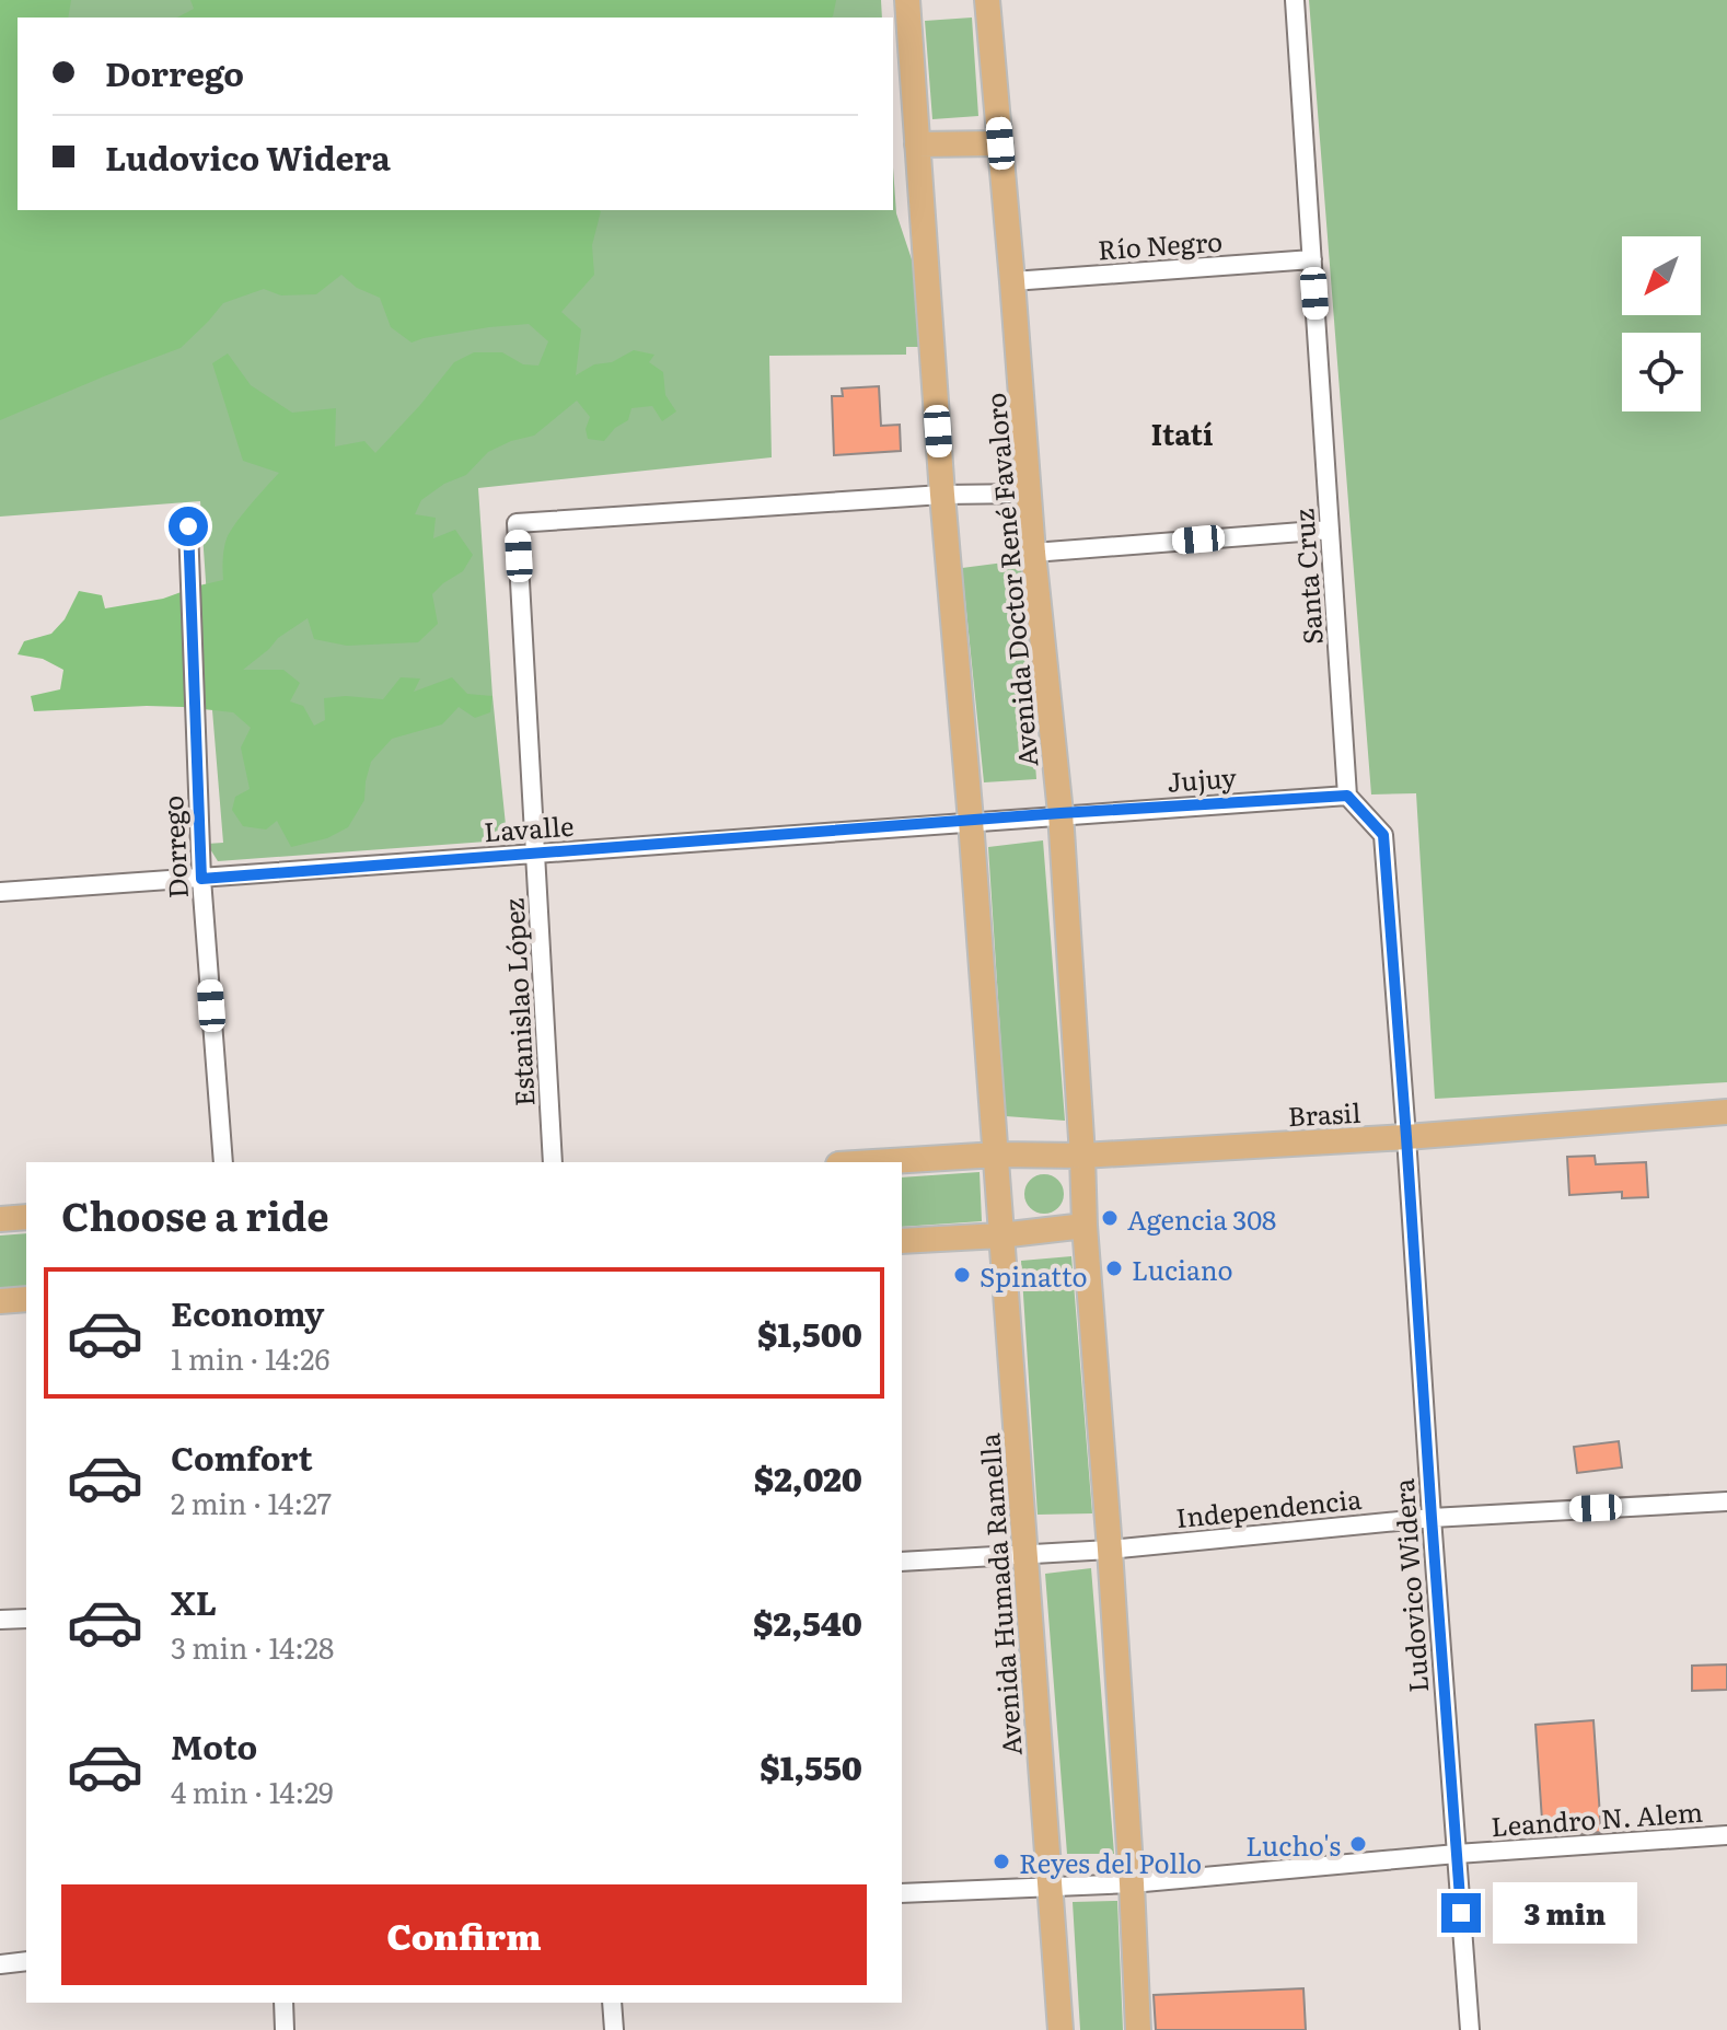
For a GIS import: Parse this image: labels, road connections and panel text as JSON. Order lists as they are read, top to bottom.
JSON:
{
  "streets": {
    "main road": ["Avenida Doctor René Favaloro", "Brasil", "Avenida Humada Ramella"],
    "street": [
      "Río Negro",
      "Santa Cruz",
      "Jujuy",
      "Lavalle",
      "Dorrego",
      "Estanislao López",
      "Independencia",
      "Ludovico Widera",
      "Leandro N. Alem"
    ]
  },
  "crossings": [
    ["Río Negro", "Santa Cruz"],
    ["Río Negro", "Avenida Doctor René Favaloro"],
    ["Santa Cruz", "Jujuy"],
    ["Avenida Doctor René Favaloro", "Jujuy"],
    ["Avenida Doctor René Favaloro", "Lavalle"],
    ["Avenida Doctor René Favaloro", "Brasil"],
    ["Jujuy", "Lavalle"],
    ["Lavalle", "Dorrego"],
    ["Lavalle", "Estanislao López"],
    ["Brasil", "Ludovico Widera"],
    ["Brasil", "Avenida Humada Ramella"],
    ["Independencia", "Ludovico Widera"],
    ["Independencia", "Avenida Humada Ramella"],
    ["Ludovico Widera", "Leandro N. Alem"],
    ["Avenida Humada Ramella", "Leandro N. Alem"]
  ],
  "districts": ["Itatí"],
  "places": [
    "Agencia 308",
    "Luciano",
    "Spinatto",
    "Lucho's",
    "Reyes del Pollo"
  ],
  "north": "bottom left",
  "page": {
    "banner": ["Dorrego", "Ludovico Widera"],
    "heading": "Choose a ride",
    "list": [
      {
        "name": "Economy",
        "note": "1 min · 14:26",
        "value": "$1,500"
      },
      {
        "name": "Comfort",
        "note": "2 min · 14:27",
        "value": "$2,020"
      },
      {
        "name": "XL",
        "note": "3 min · 14:28",
        "value": "$2,540"
      },
      {
        "name": "Moto",
        "note": "4 min · 14:29",
        "value": "$1,550"
      }
    ],
    "buttons": "Confirm",
    "bubble": "3 min"
  }
}
